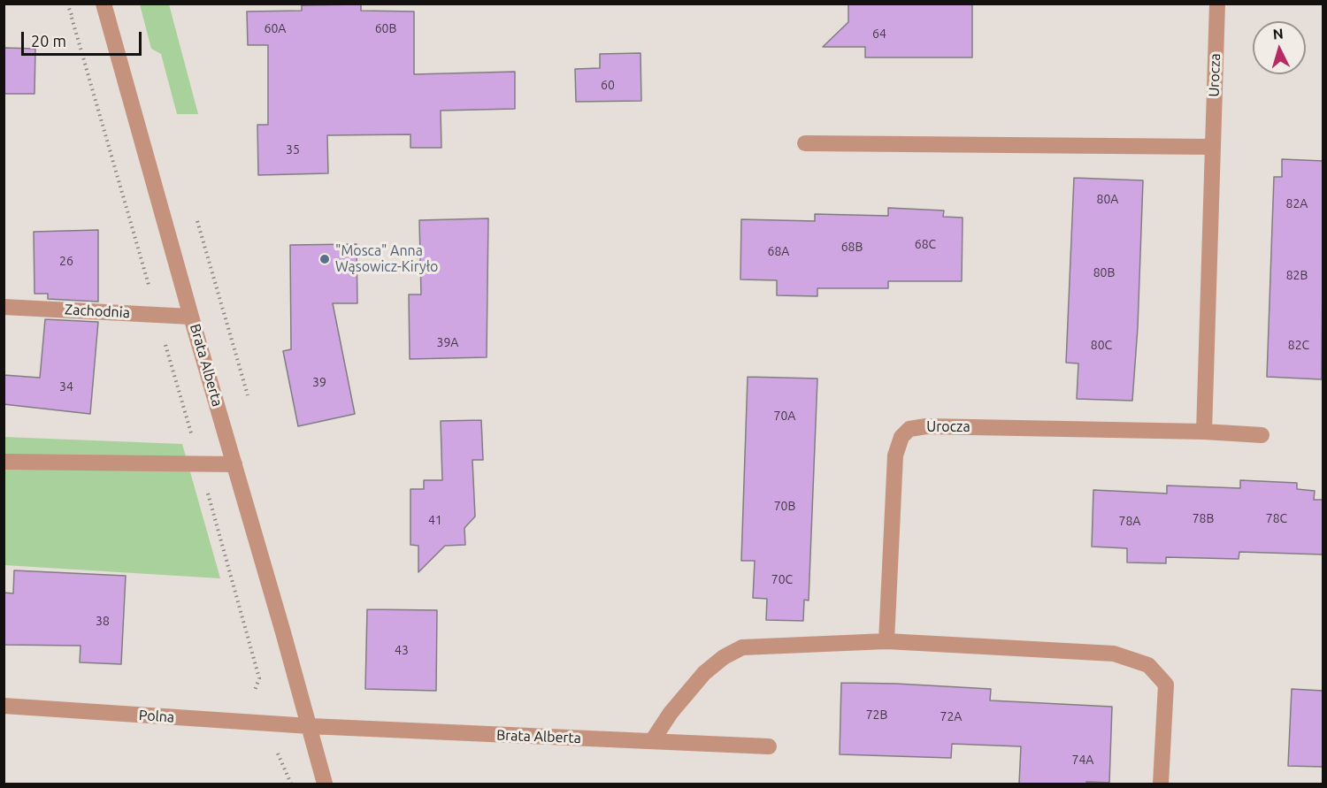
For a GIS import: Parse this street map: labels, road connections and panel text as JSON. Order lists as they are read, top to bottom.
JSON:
{
  "streets": {
    "street": [
      "Urocza",
      "Zachodnia",
      "Brata Alberta",
      "Polna"
    ]
  },
  "crossings": [
    ["Zachodnia", "Brata Alberta"],
    ["Brata Alberta", "Polna"]
  ],
  "places": ["\"Mosca\" Anna Wąsowicz-Kiryło"],
  "house_numbers": [
    "60A",
    "60B",
    "64",
    "60",
    "35",
    "80A",
    "82A",
    "68C",
    "68B",
    "68A",
    "26",
    "80B",
    "82B",
    "39A",
    "80C",
    "82C",
    "39",
    "34",
    "70A",
    "70B",
    "78B",
    "78C",
    "41",
    "78A",
    "70C",
    "38",
    "43",
    "72B",
    "72A",
    "74A"
  ],
  "scale_bar": "20 m",
  "north": "top"
}
